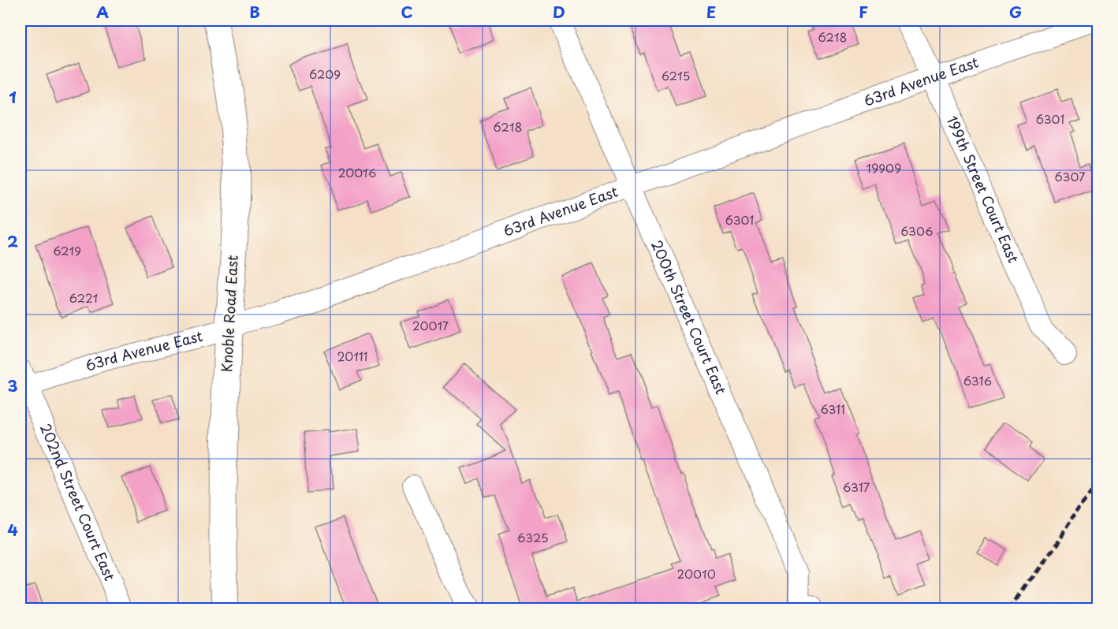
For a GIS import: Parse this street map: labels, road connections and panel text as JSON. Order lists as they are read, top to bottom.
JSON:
{
  "streets": {
    "street": [
      "63rd Avenue East",
      "199th Street Court East",
      "Knoble Road East",
      "200th Street Court East",
      "202nd Street Court East"
    ]
  },
  "crossings": [
    ["63rd Avenue East", "199th Street Court East"],
    ["63rd Avenue East", "Knoble Road East"],
    ["63rd Avenue East", "200th Street Court East"],
    ["63rd Avenue East", "202nd Street Court East"]
  ],
  "house_numbers": [
    "6218",
    "6209",
    "6215",
    "6301",
    "6218",
    "19909",
    "20016",
    "6307",
    "6301",
    "6306",
    "6219",
    "6221",
    "20017",
    "20111",
    "6316",
    "6311",
    "6317",
    "6325",
    "20010"
  ],
  "grid": {
    "columns": [
      "A",
      "B",
      "C",
      "D",
      "E",
      "F",
      "G"
    ],
    "rows": [
      "1",
      "2",
      "3",
      "4"
    ]
  }
}
